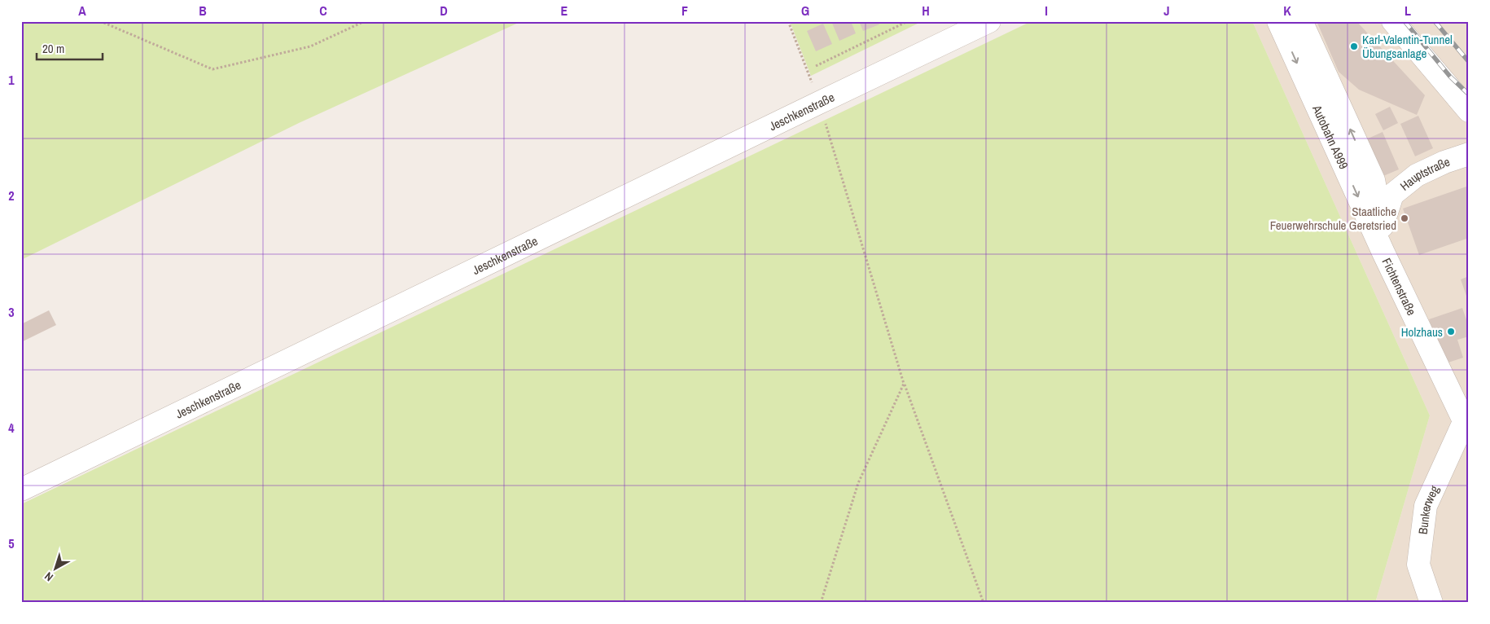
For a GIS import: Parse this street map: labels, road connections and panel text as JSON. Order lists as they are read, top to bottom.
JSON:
{
  "streets": {
    "street": [
      "Jeschkenstraße",
      "Autobahn A999",
      "Hauptstraße",
      "Fichtenstraße",
      "Bunkerweg"
    ]
  },
  "crossings": [
    ["Autobahn A999", "Hauptstraße"],
    ["Autobahn A999", "Fichtenstraße"],
    ["Hauptstraße", "Fichtenstraße"],
    ["Fichtenstraße", "Bunkerweg"]
  ],
  "places": ["Karl-Valentin-Tunnel Übungsanlage", "Staatliche Feuerwehrschule Geretsried", "Holzhaus"],
  "scale_bar": "20 m",
  "north": "bottom left",
  "grid": {
    "columns": [
      "A",
      "B",
      "C",
      "D",
      "E",
      "F",
      "G",
      "H",
      "I",
      "J",
      "K",
      "L"
    ],
    "rows": [
      "1",
      "2",
      "3",
      "4",
      "5"
    ]
  }
}
